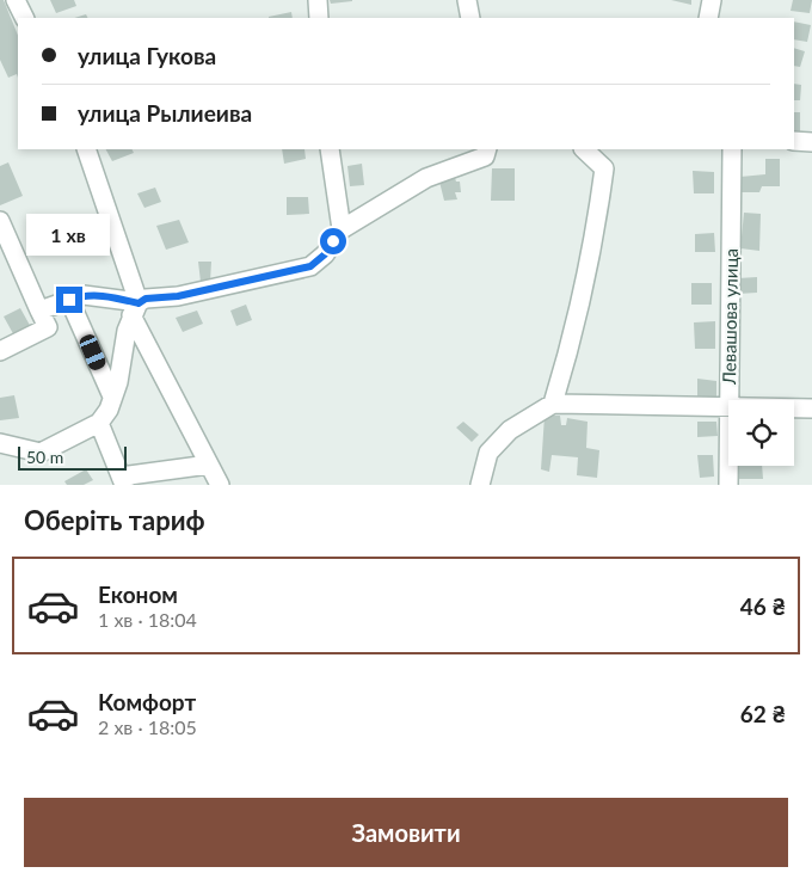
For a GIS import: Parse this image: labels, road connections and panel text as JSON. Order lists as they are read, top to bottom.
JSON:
{
  "streets": {
    "street": ["Левашова улица"]
  },
  "scale_bar": "50 m",
  "page": {
    "banner": ["улица Гукова", "улица Рылиеива"],
    "bubble": "1 хв",
    "scale": "50 m",
    "heading": "Оберіть тариф",
    "list": [
      {
        "name": "Економ",
        "note": "1 хв · 18:04",
        "value": "46 ₴"
      },
      {
        "name": "Комфорт",
        "note": "2 хв · 18:05",
        "value": "62 ₴"
      }
    ],
    "buttons": "Замовити"
  }
}
